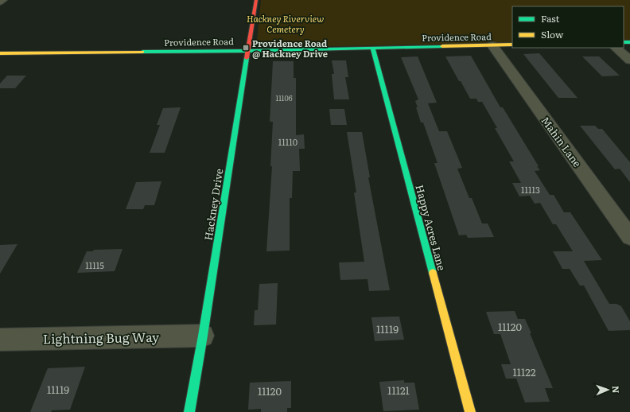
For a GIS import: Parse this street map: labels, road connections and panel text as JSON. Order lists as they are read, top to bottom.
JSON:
{
  "streets": {
    "street": [
      "Providence Road",
      "Mahin Lane",
      "Hackney Drive",
      "Happy Acres Lane",
      "Lightning Bug Way"
    ]
  },
  "crossings": [
    ["Providence Road", "Mahin Lane"],
    ["Providence Road", "Hackney Drive"],
    ["Providence Road", "Happy Acres Lane"],
    ["Hackney Drive", "Lightning Bug Way"]
  ],
  "parks": ["Hackney Riverview Cemetery"],
  "places": {
    "transit": ["Providence Road @ Hackney Drive"]
  },
  "house_numbers": [
    "11106",
    "11110",
    "11113",
    "11115",
    "11120",
    "11119",
    "11122",
    "11119",
    "11121",
    "11120"
  ],
  "legend": ["Fast", "Slow"],
  "north": "right"
}
